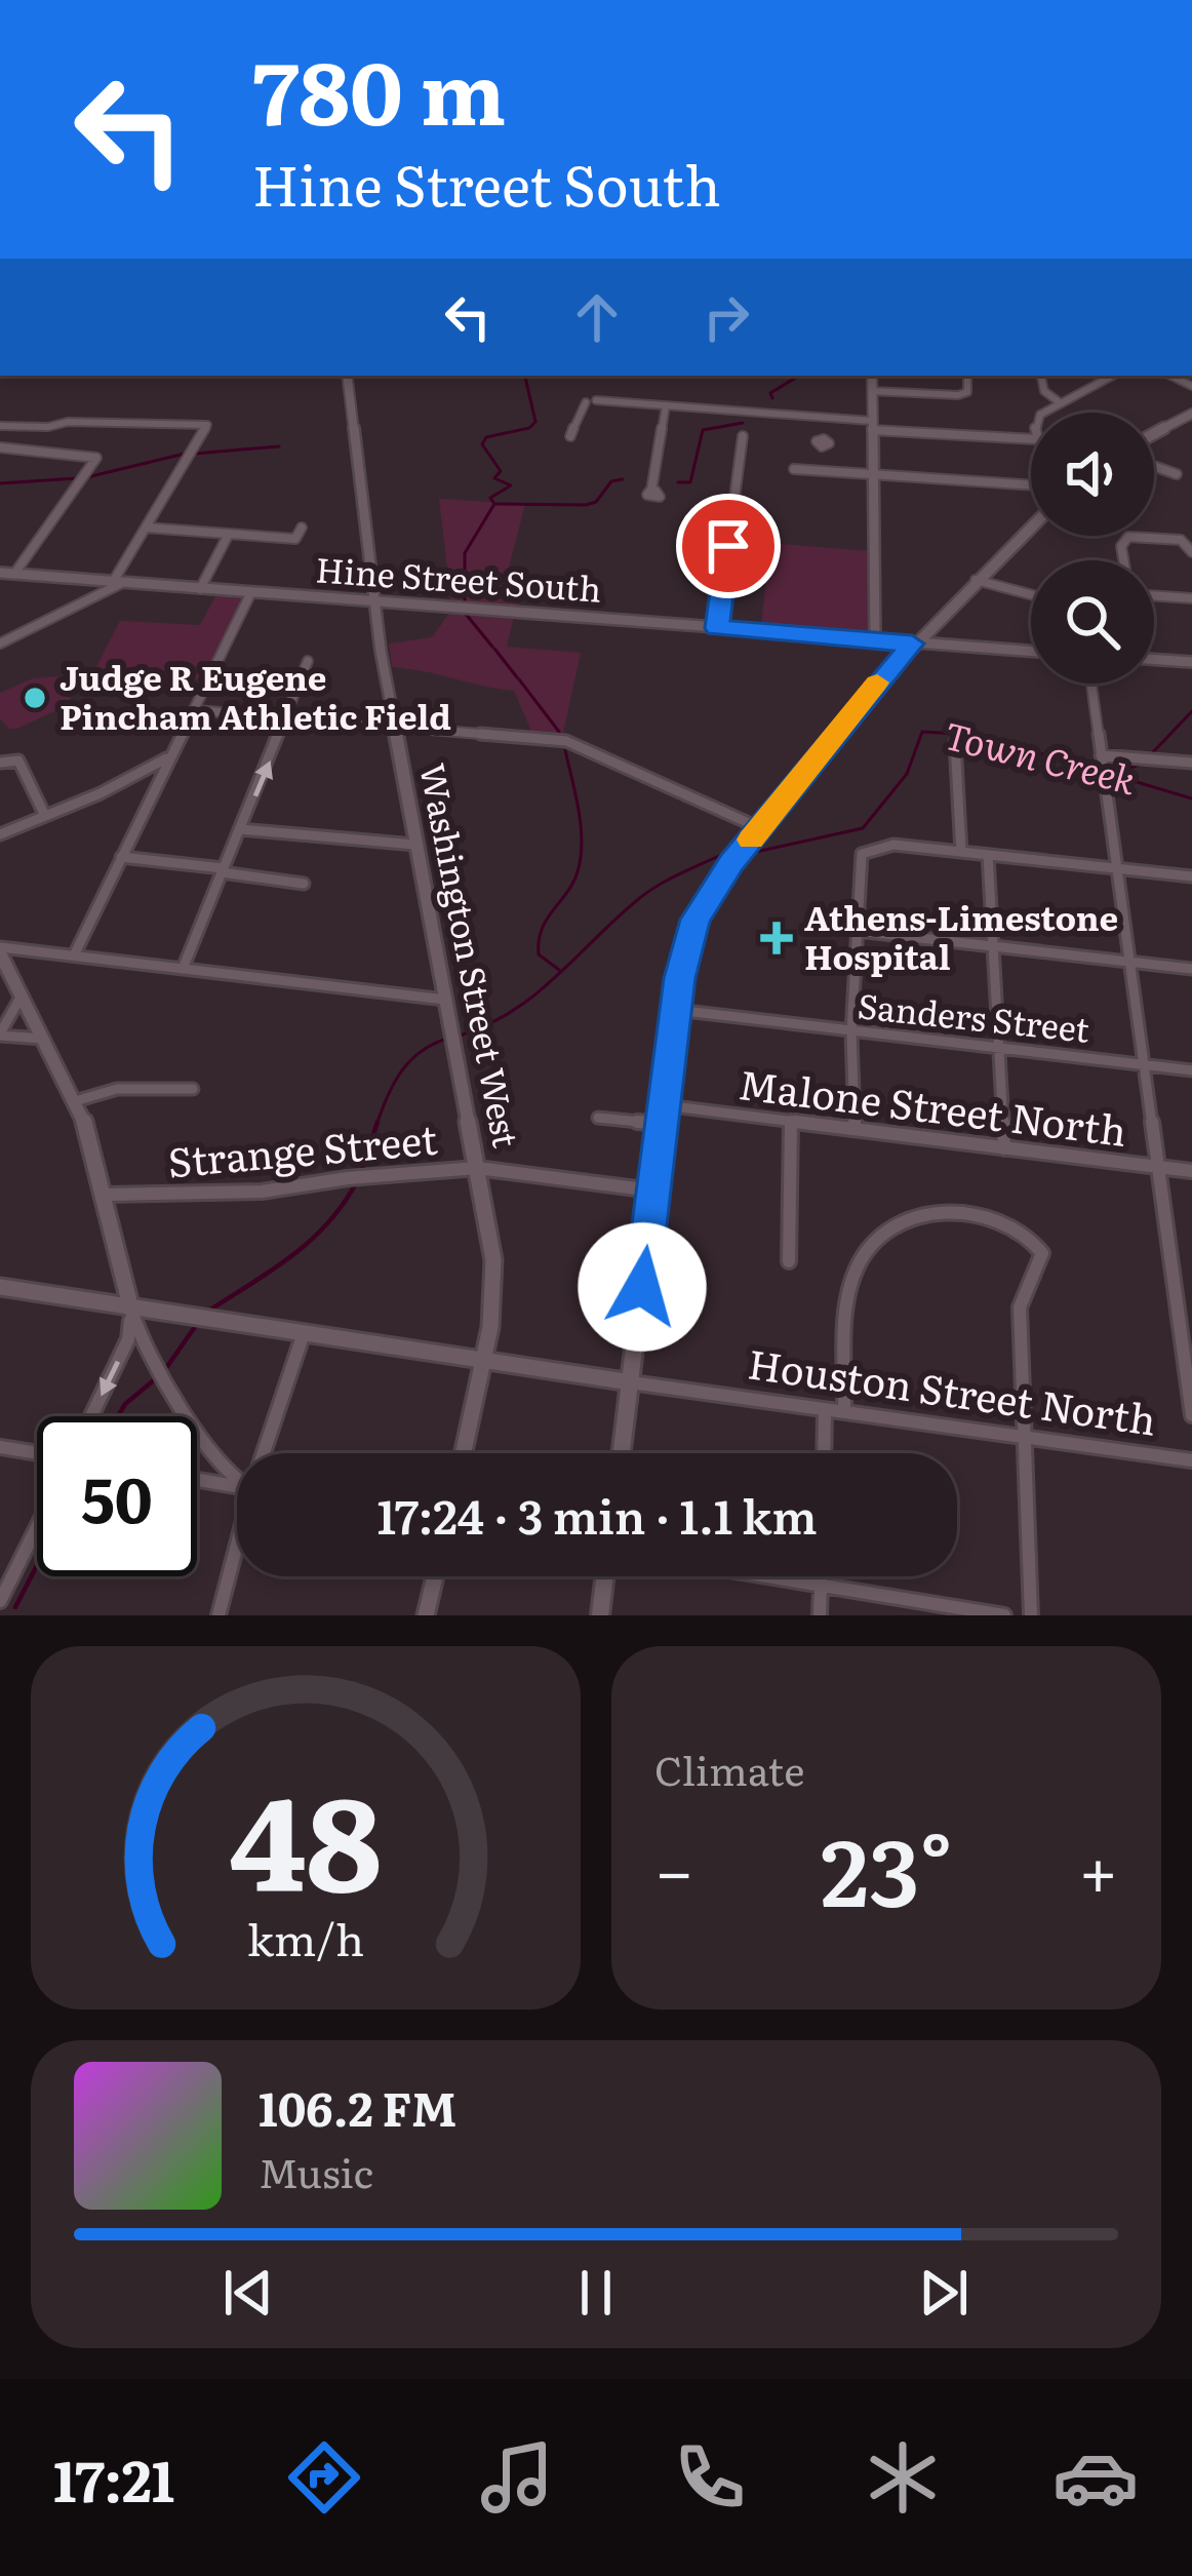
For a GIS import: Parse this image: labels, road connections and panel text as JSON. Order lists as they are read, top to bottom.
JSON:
{
  "streets": {
    "street": [
      "Hine Street South",
      "Washington Street West",
      "Sanders Street",
      "Malone Street North",
      "Strange Street",
      "Houston Street North"
    ]
  },
  "crossings": [
    ["Hine Street South", "Washington Street West"],
    ["Washington Street West", "Strange Street"]
  ],
  "water": ["Town Creek"],
  "places": {
    "other": ["Judge R Eugene Pincham Athletic Field"],
    "health": ["Athens-Limestone Hospital"]
  },
  "page": {
    "turn": ["780 m", "Hine Street South"],
    "limit": "50",
    "trip": "17:24 · 3 min · 1.1 km",
    "tile": "Climate",
    "heat": ["−", "23°", "+"],
    "song": ["106.2 FM", "Music"],
    "tabs": "17:21",
    "gauge": ["48", "km/h"]
  }
}
